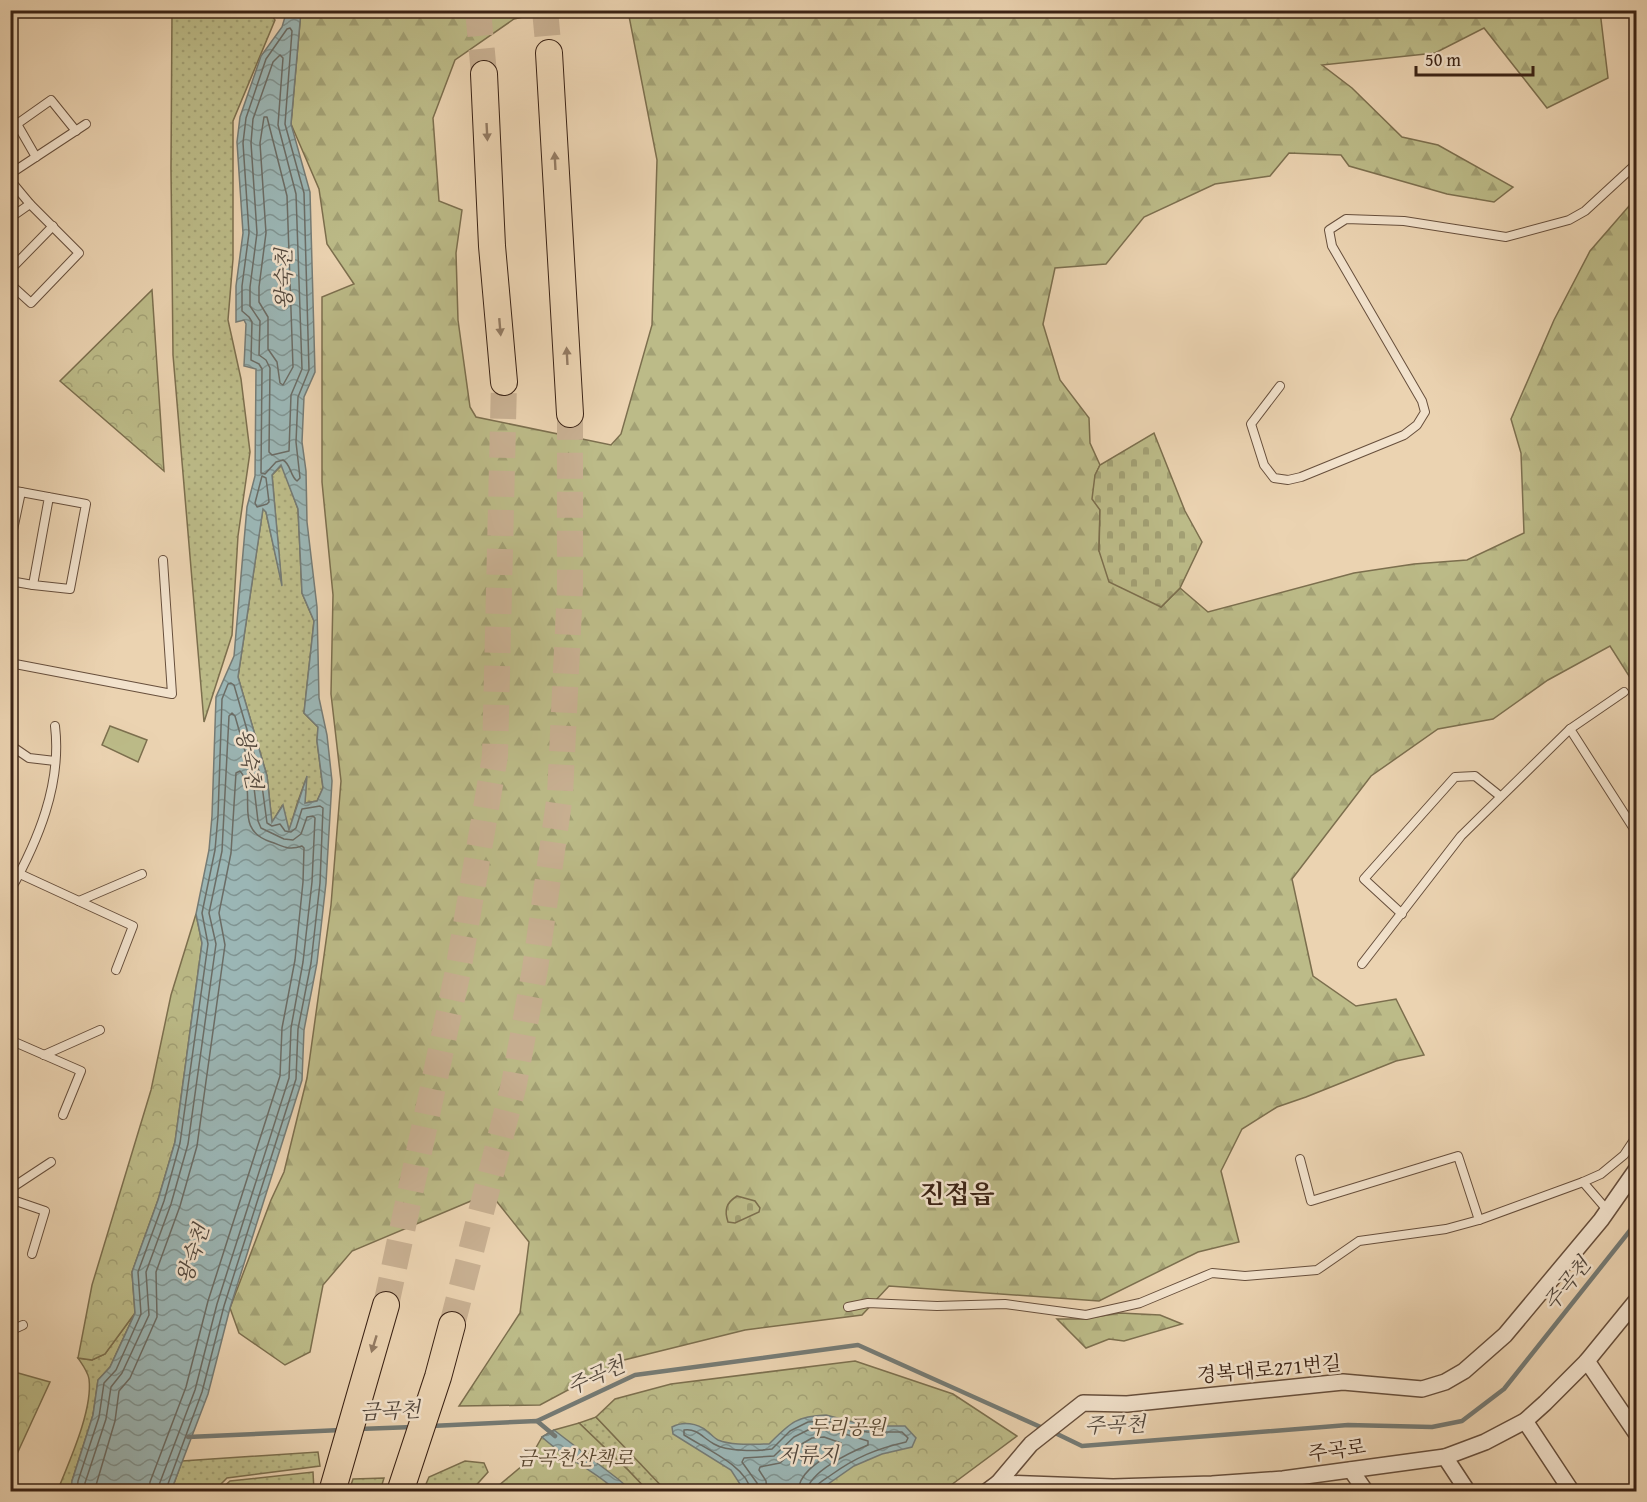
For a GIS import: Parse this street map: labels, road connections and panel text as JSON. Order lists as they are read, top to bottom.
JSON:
{
  "streets": {
    "street": ["경복대로271번길", "주곡로"]
  },
  "crossings": [
    ["경복대로271번길", "주곡로"]
  ],
  "districts": ["진접읍"],
  "water": [
    "왕숙천",
    "주곡천",
    "금곡천",
    "저류지"
  ],
  "parks": ["두리공원", "금곡천산책로"],
  "scale_bar": "50 m"
}
